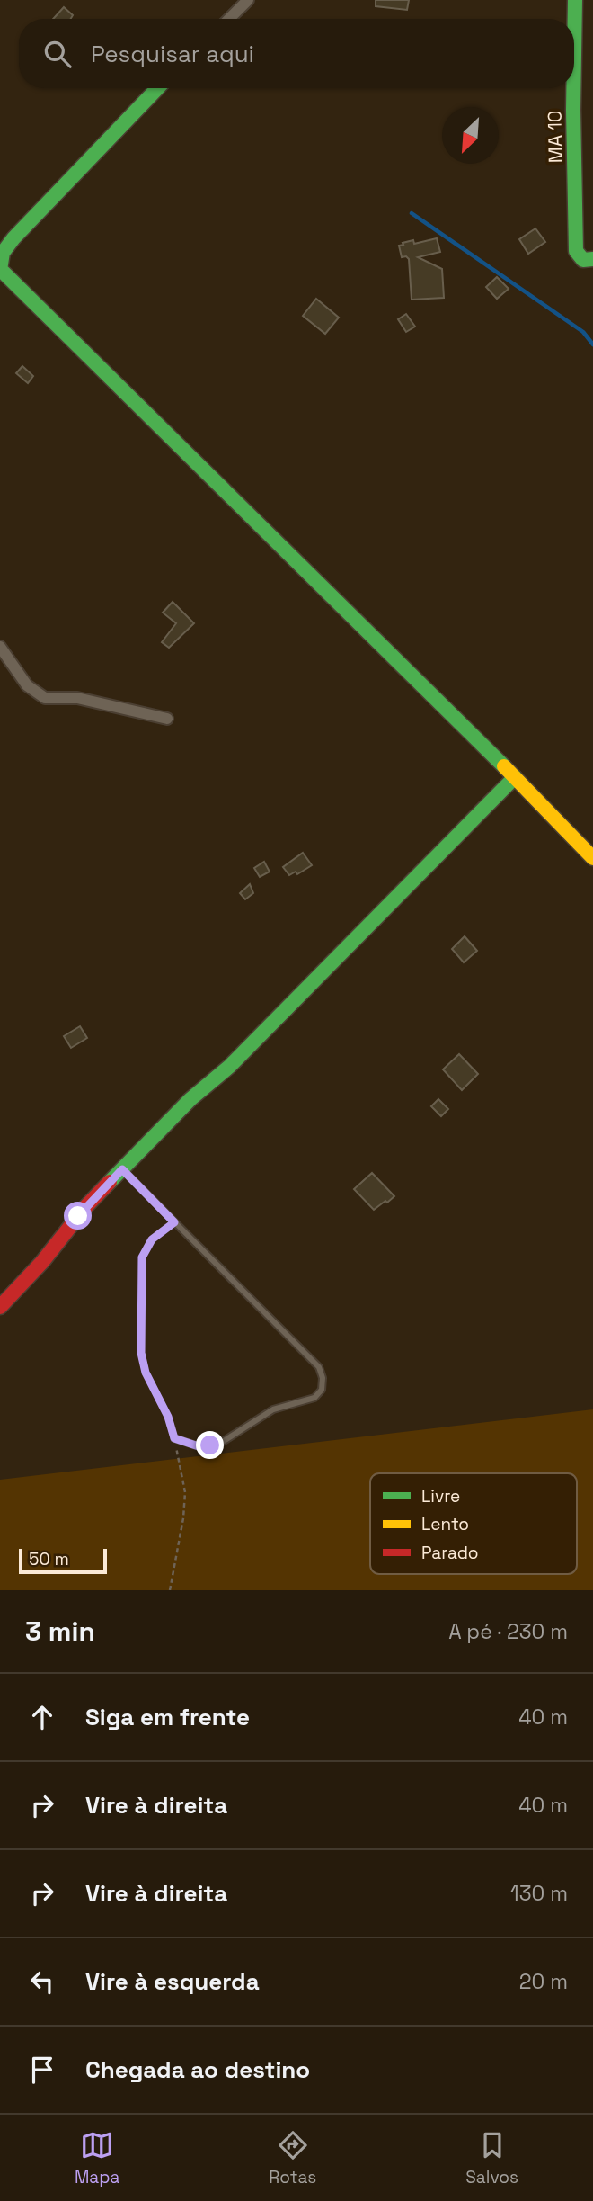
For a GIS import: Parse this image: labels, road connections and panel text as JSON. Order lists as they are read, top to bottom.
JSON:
{
  "streets": {
    "street": ["MA 10"]
  },
  "legend": ["Livre", "Lento", "Parado"],
  "scale_bar": "50 m",
  "north": "bottom left",
  "page": {
    "search": "Pesquisar aqui",
    "scale": "50 m",
    "heading": ["3 min", "A pé · 230 m"],
    "list": [
      ["Siga em frente", "40 m"],
      ["Vire à direita", "40 m"],
      ["Vire à direita", "130 m"],
      ["Vire à esquerda", "20 m"],
      "Chegada ao destino"
    ],
    "nav": ["Mapa", "Rotas", "Salvos"]
  }
}
